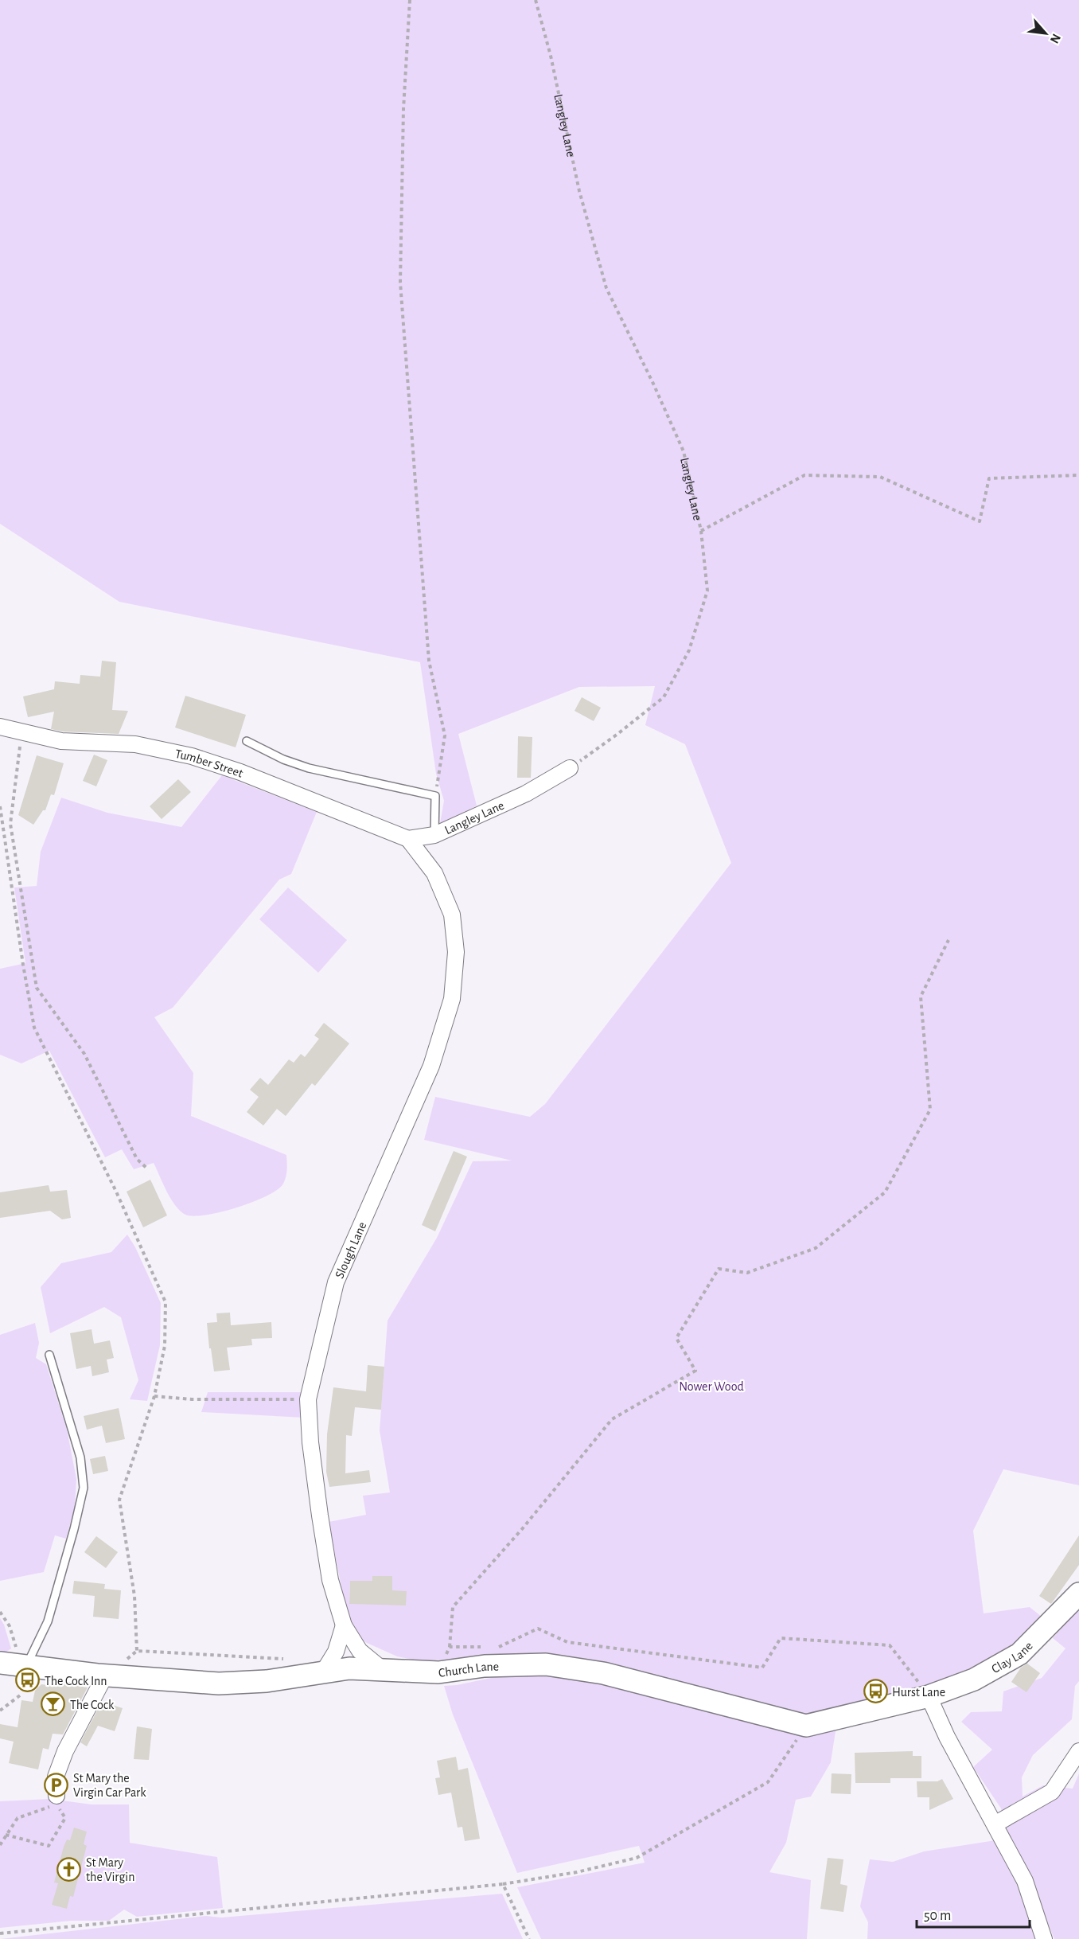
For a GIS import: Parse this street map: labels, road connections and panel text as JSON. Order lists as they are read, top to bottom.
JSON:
{
  "streets": {
    "street": [
      "Langley Lane",
      "Tumber Street",
      "Slough Lane",
      "Clay Lane",
      "Church Lane"
    ]
  },
  "crossings": [
    ["Langley Lane", "Tumber Street"],
    ["Langley Lane", "Slough Lane"],
    ["Tumber Street", "Slough Lane"],
    ["Slough Lane", "Church Lane"],
    ["Clay Lane", "Church Lane"]
  ],
  "parks": ["Nower Wood"],
  "places": {
    "bus stop": ["The Cock Inn", "Hurst Lane"],
    "bar": ["The Cock"],
    "parking": ["St Mary the Virgin Car Park"],
    "church": ["St Mary the Virgin"]
  },
  "scale_bar": "50 m",
  "north": "bottom right"
}
